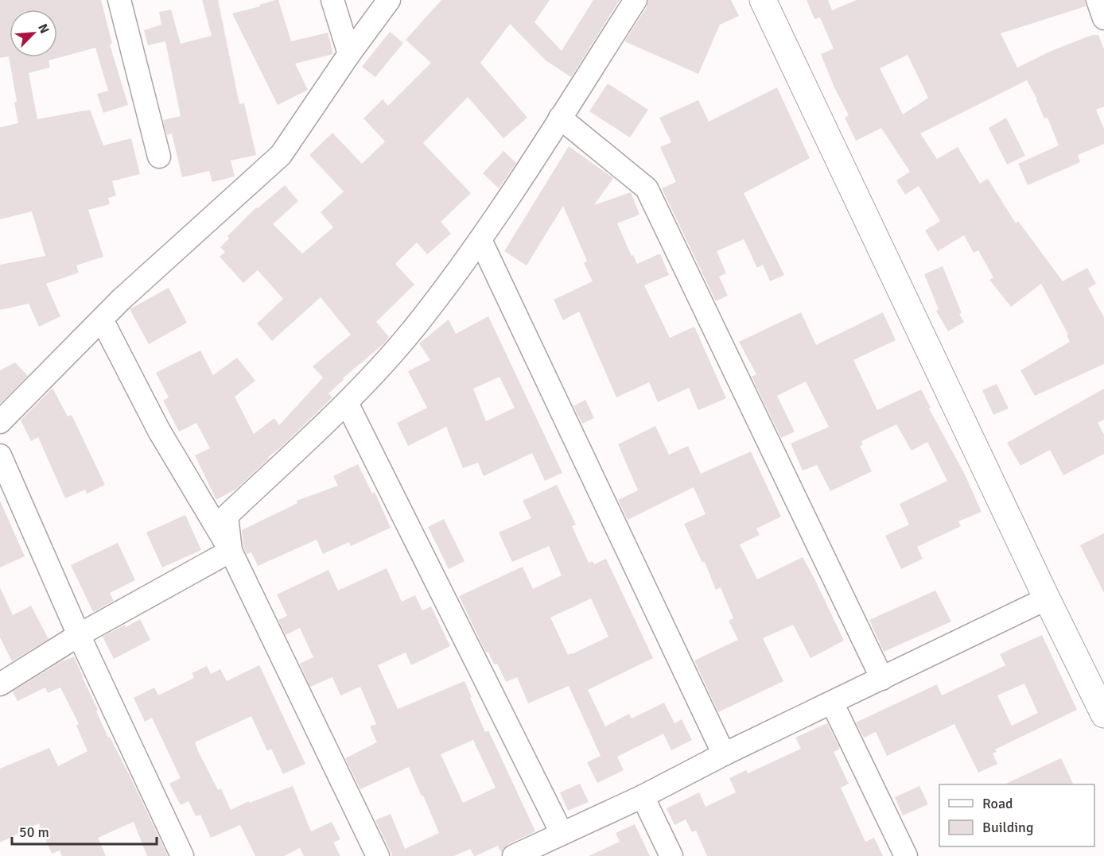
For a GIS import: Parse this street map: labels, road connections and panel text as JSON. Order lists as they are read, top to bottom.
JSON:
{
  "legend": ["Road", "Building"],
  "scale_bar": "50 m",
  "north": "top right"
}
